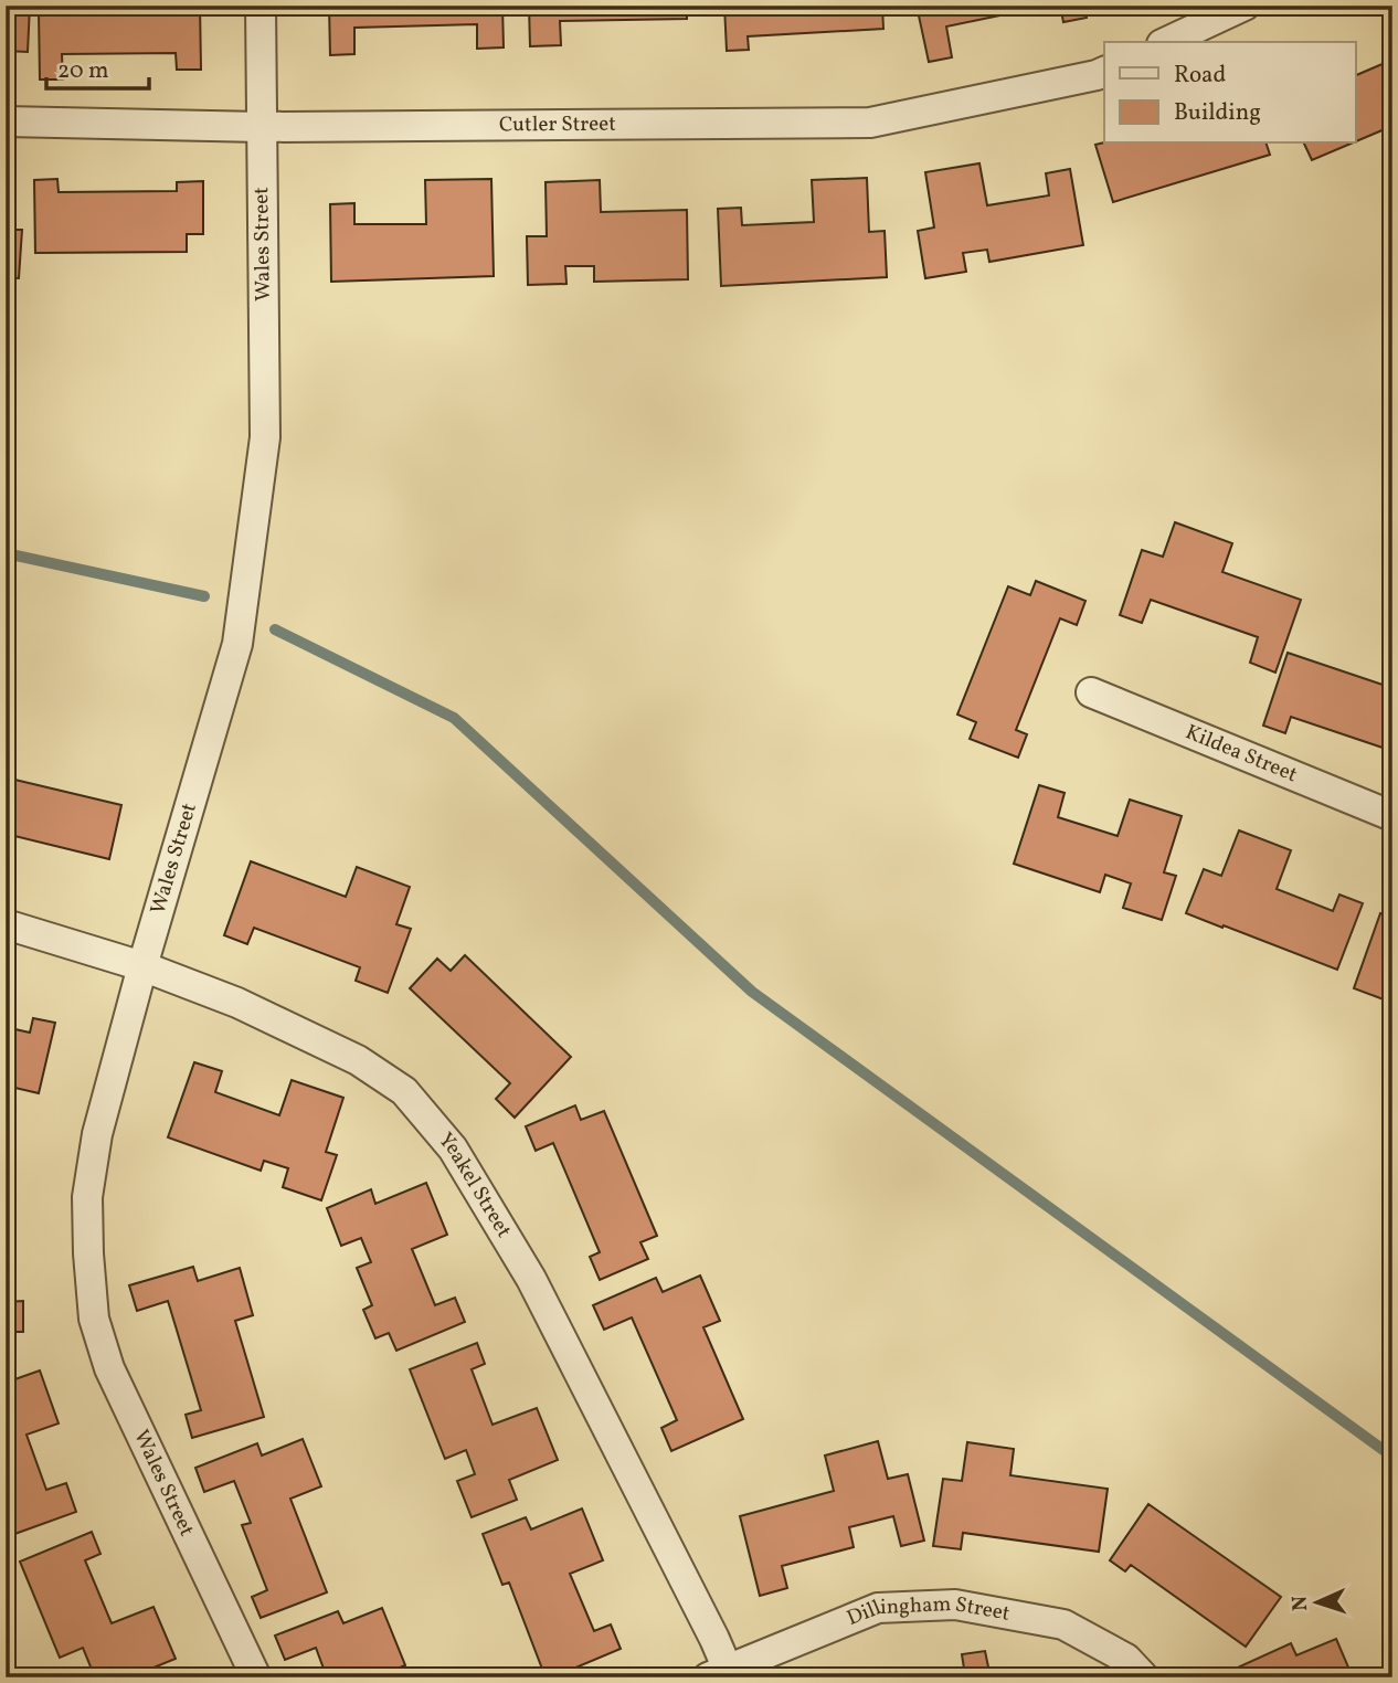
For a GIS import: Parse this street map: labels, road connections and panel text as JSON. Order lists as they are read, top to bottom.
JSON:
{
  "streets": {
    "street": [
      "Cutler Street",
      "Wales Street",
      "Kildea Street",
      "Yeakel Street",
      "Dillingham Street"
    ]
  },
  "crossings": [
    ["Cutler Street", "Wales Street"],
    ["Wales Street", "Yeakel Street"],
    ["Yeakel Street", "Dillingham Street"]
  ],
  "legend": ["Road", "Building"],
  "scale_bar": "20 m",
  "north": "left"
}
